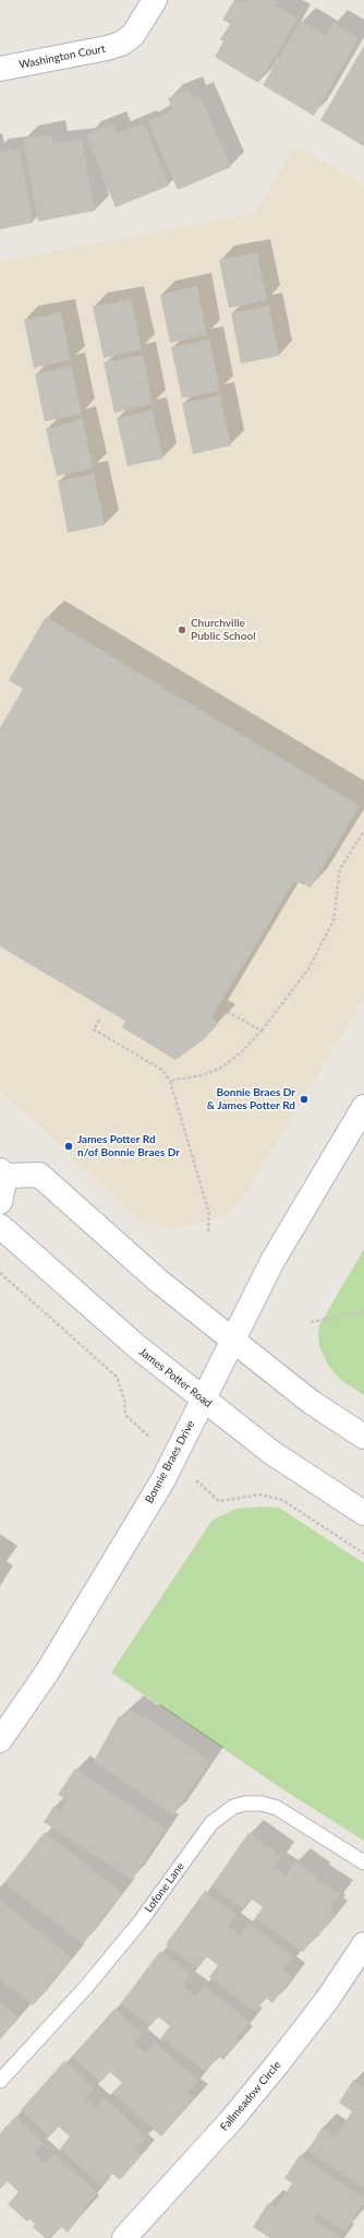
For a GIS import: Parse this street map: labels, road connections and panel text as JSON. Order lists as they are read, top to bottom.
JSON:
{
  "streets": {
    "street": [
      "Washington Court",
      "James Potter Road",
      "Bonnie Braes Drive",
      "Fallmeadow Circle"
    ],
    "lane": ["Lofone Lane"]
  },
  "crossings": [
    ["James Potter Road", "Bonnie Braes Drive"]
  ],
  "places": ["Churchville Public School", "Bonnie Braes Dr & James Potter Rd", "James Potter Rd n/of Bonnie Braes Dr"]
}
